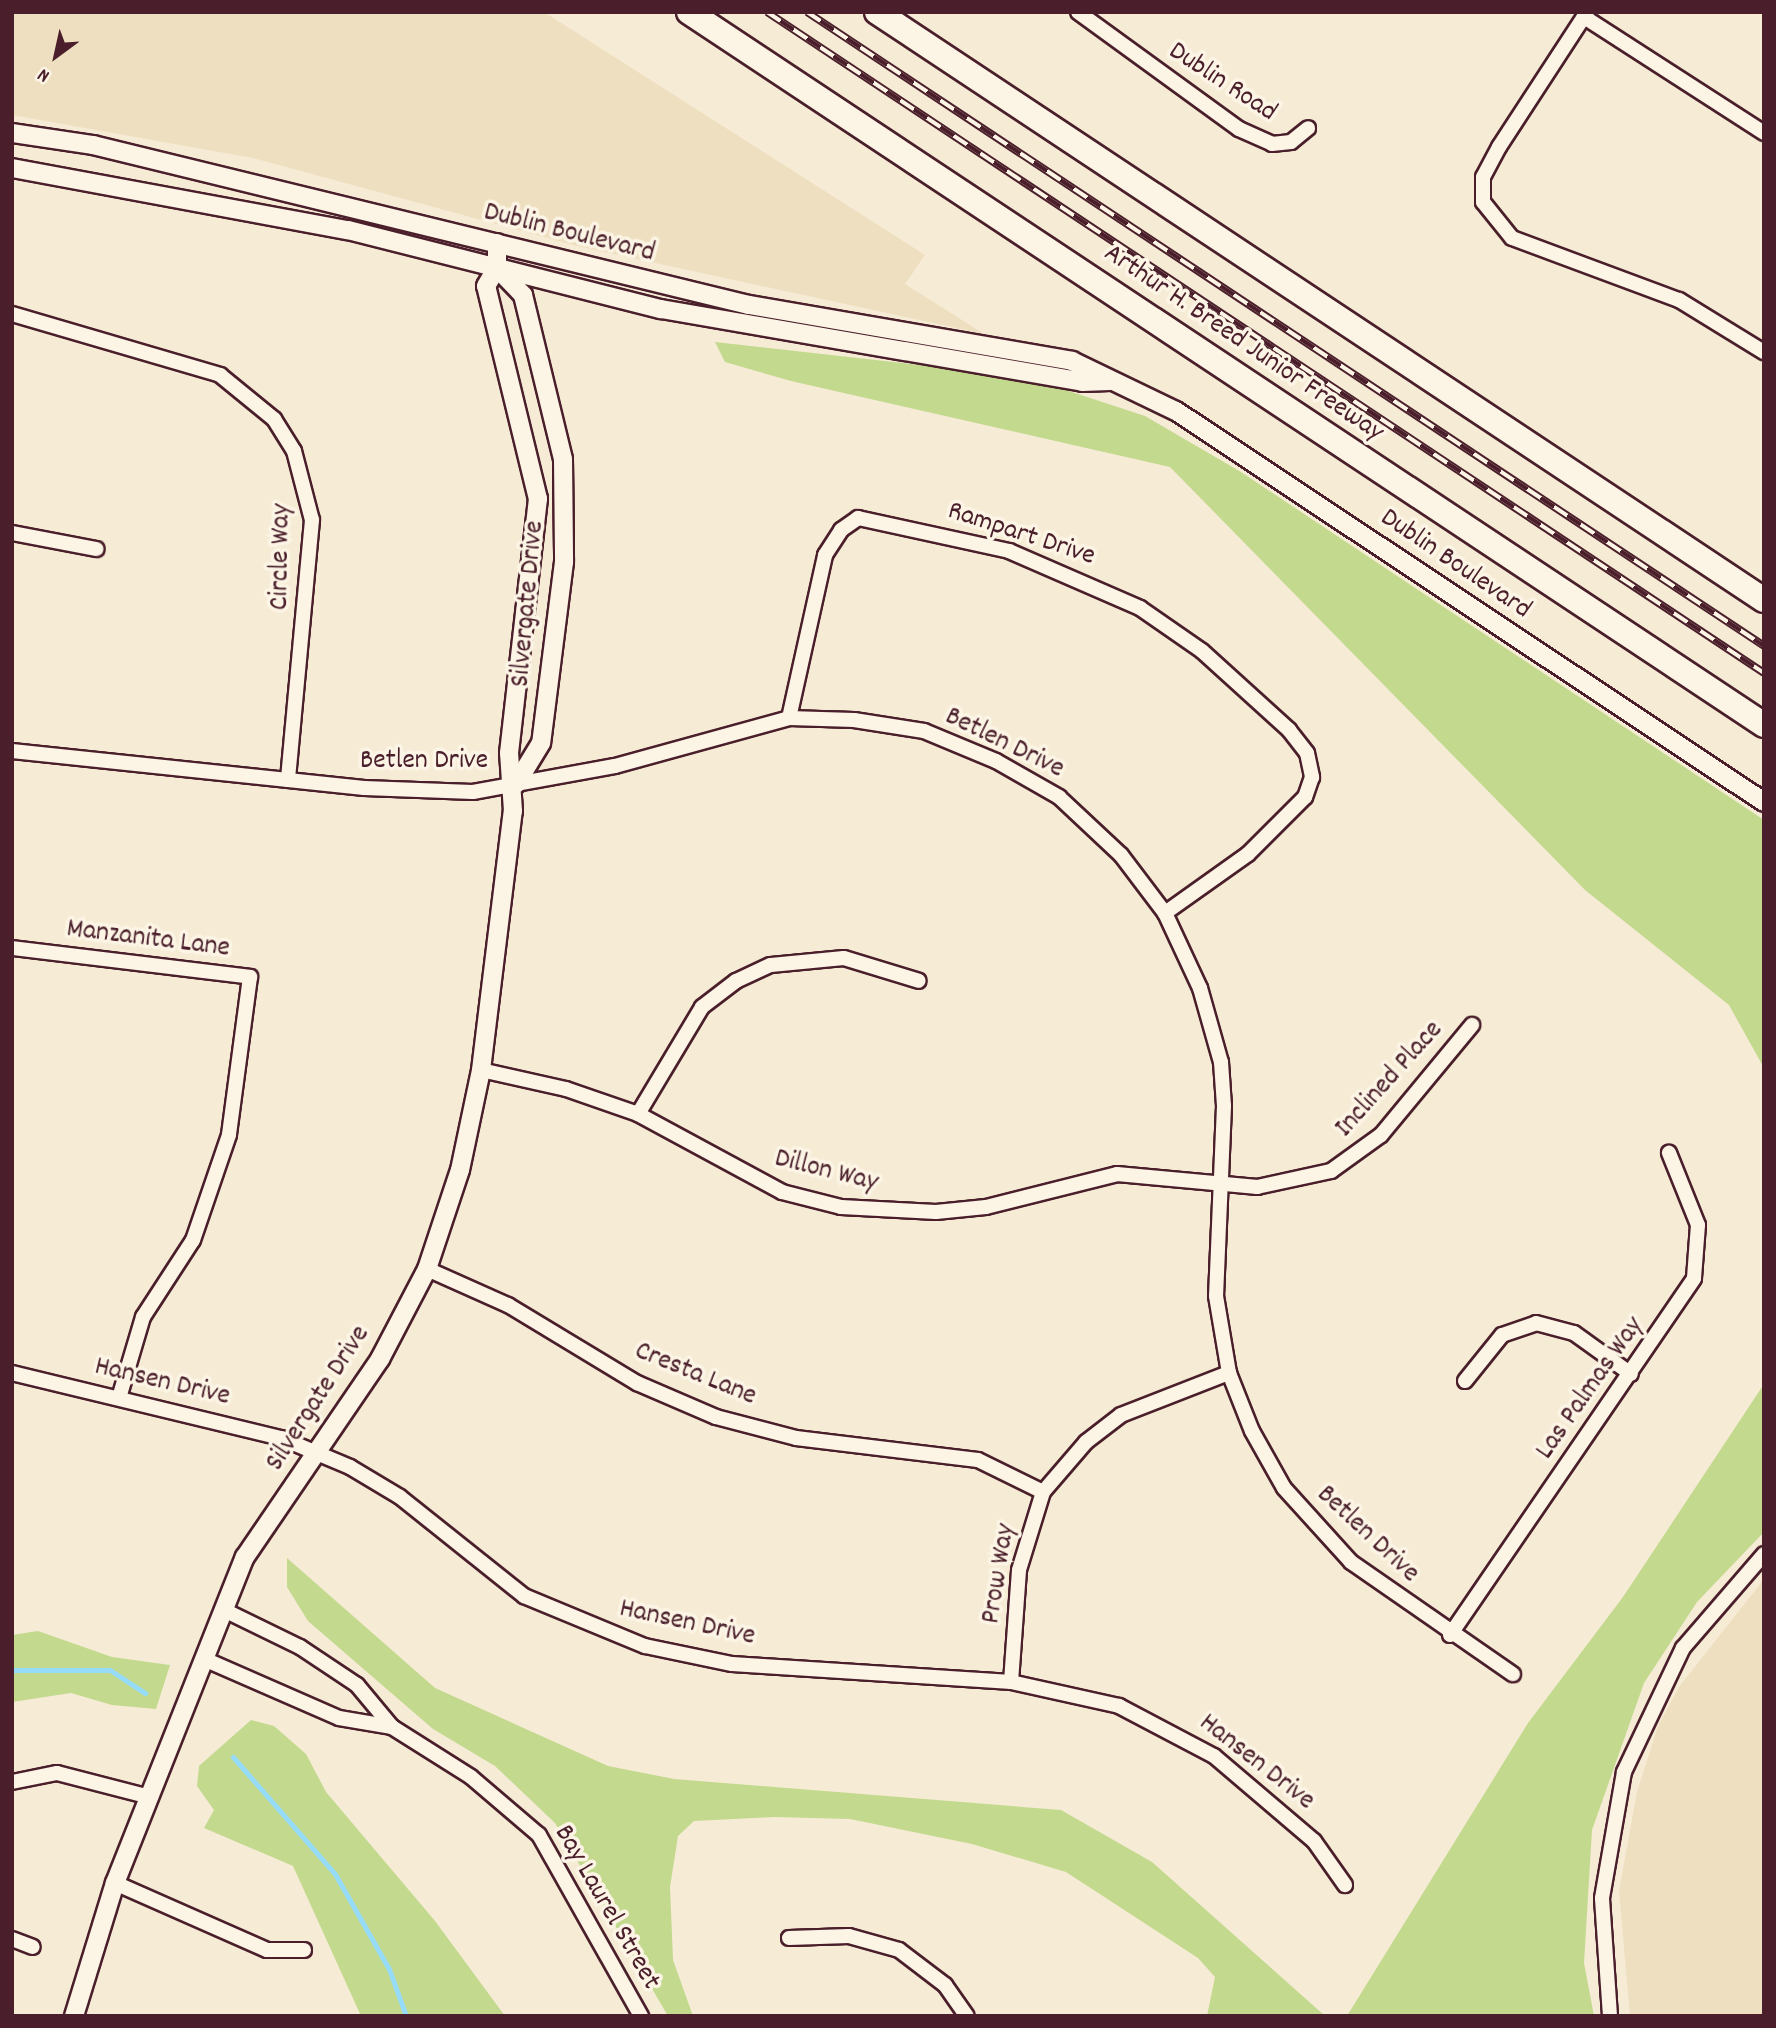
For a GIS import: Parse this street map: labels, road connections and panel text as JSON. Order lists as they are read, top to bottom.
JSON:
{
  "streets": {
    "highway": ["Arthur H. Breed Junior Freeway"],
    "street": [
      "Dublin Road",
      "Dublin Boulevard",
      "Rampart Drive",
      "Circle Way",
      "Silvergate Drive",
      "Betlen Drive",
      "Manzanita Lane",
      "Inclined Place",
      "Dillon Way",
      "Cresta Lane",
      "Hansen Drive",
      "Las Palmas Way",
      "Prow Way",
      "Bay Laurel Street"
    ]
  },
  "crossings": [
    ["Dublin Boulevard", "Silvergate Drive"],
    ["Rampart Drive", "Betlen Drive"],
    ["Circle Way", "Betlen Drive"],
    ["Silvergate Drive", "Betlen Drive"],
    ["Silvergate Drive", "Dillon Way"],
    ["Silvergate Drive", "Cresta Lane"],
    ["Silvergate Drive", "Hansen Drive"],
    ["Silvergate Drive", "Bay Laurel Street"],
    ["Betlen Drive", "Inclined Place"],
    ["Betlen Drive", "Dillon Way"],
    ["Betlen Drive", "Las Palmas Way"],
    ["Betlen Drive", "Prow Way"],
    ["Manzanita Lane", "Hansen Drive"],
    ["Inclined Place", "Dillon Way"],
    ["Cresta Lane", "Prow Way"],
    ["Hansen Drive", "Prow Way"]
  ],
  "north": "bottom left"
}
